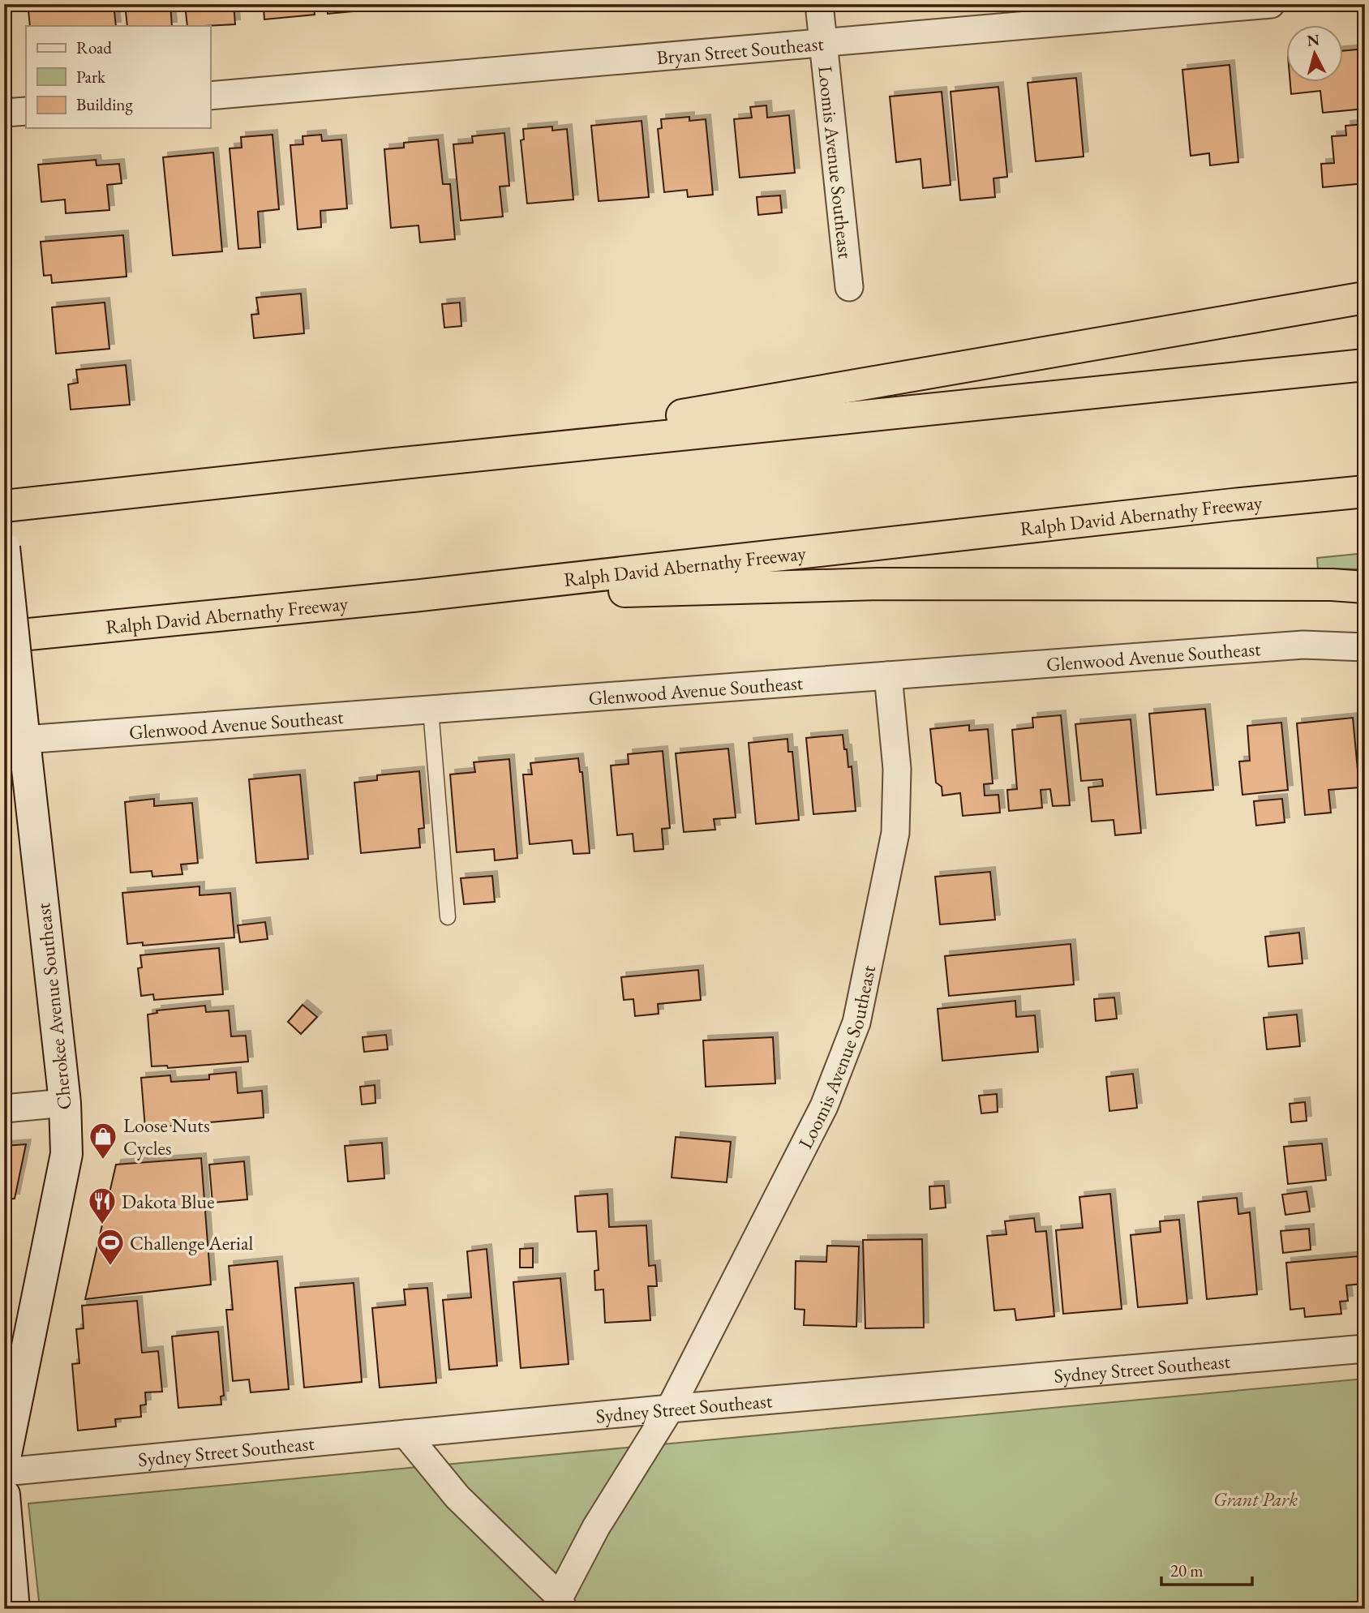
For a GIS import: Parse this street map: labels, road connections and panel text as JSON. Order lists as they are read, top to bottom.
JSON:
{
  "streets": {
    "highway": ["Ralph David Abernathy Freeway"],
    "street": [
      "Bryan Street Southeast",
      "Loomis Avenue Southeast",
      "Glenwood Avenue Southeast",
      "Cherokee Avenue Southeast",
      "Sydney Street Southeast"
    ]
  },
  "crossings": [
    ["Bryan Street Southeast", "Loomis Avenue Southeast"],
    ["Loomis Avenue Southeast", "Glenwood Avenue Southeast"],
    ["Loomis Avenue Southeast", "Sydney Street Southeast"],
    ["Glenwood Avenue Southeast", "Cherokee Avenue Southeast"]
  ],
  "parks": ["Grant Park"],
  "places": {
    "shop": ["Loose Nuts Cycles"],
    "restaurant": ["Dakota Blue"],
    "sports": ["Challenge Aerial"]
  },
  "legend": ["Road", "Park", "Building"],
  "scale_bar": "20 m",
  "north": "top"
}
